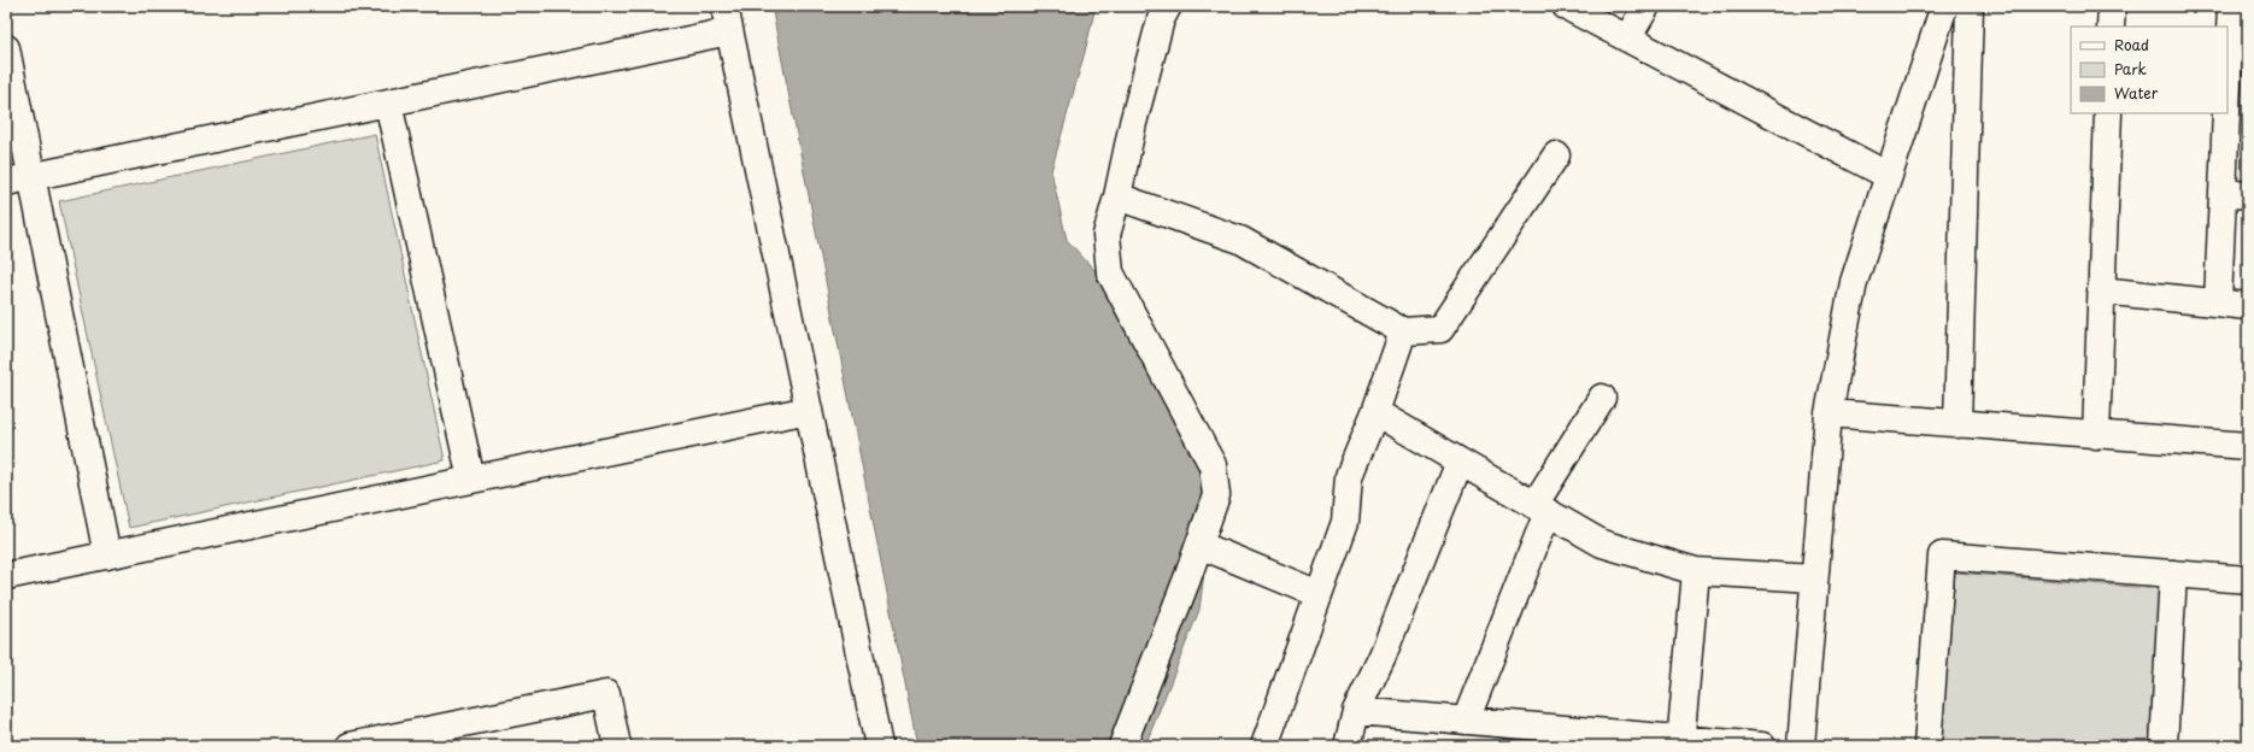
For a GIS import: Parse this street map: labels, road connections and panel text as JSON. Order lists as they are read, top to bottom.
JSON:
{
  "legend": ["Road", "Park", "Water"]
}
